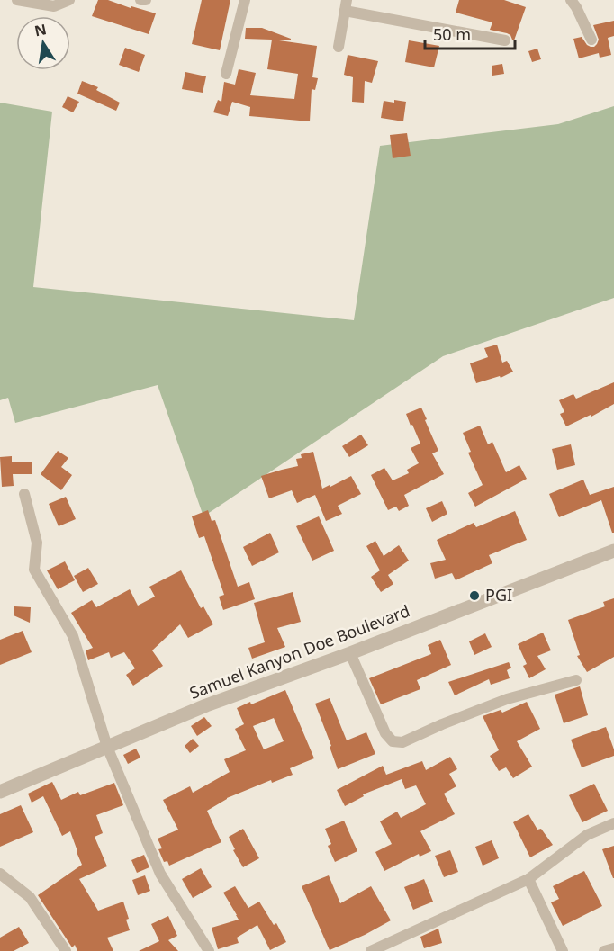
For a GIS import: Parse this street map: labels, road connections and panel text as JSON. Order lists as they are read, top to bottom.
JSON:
{
  "streets": {
    "street": ["Samuel Kanyon Doe Boulevard"]
  },
  "places": ["PGI"],
  "scale_bar": "50 m",
  "north": "top"
}
